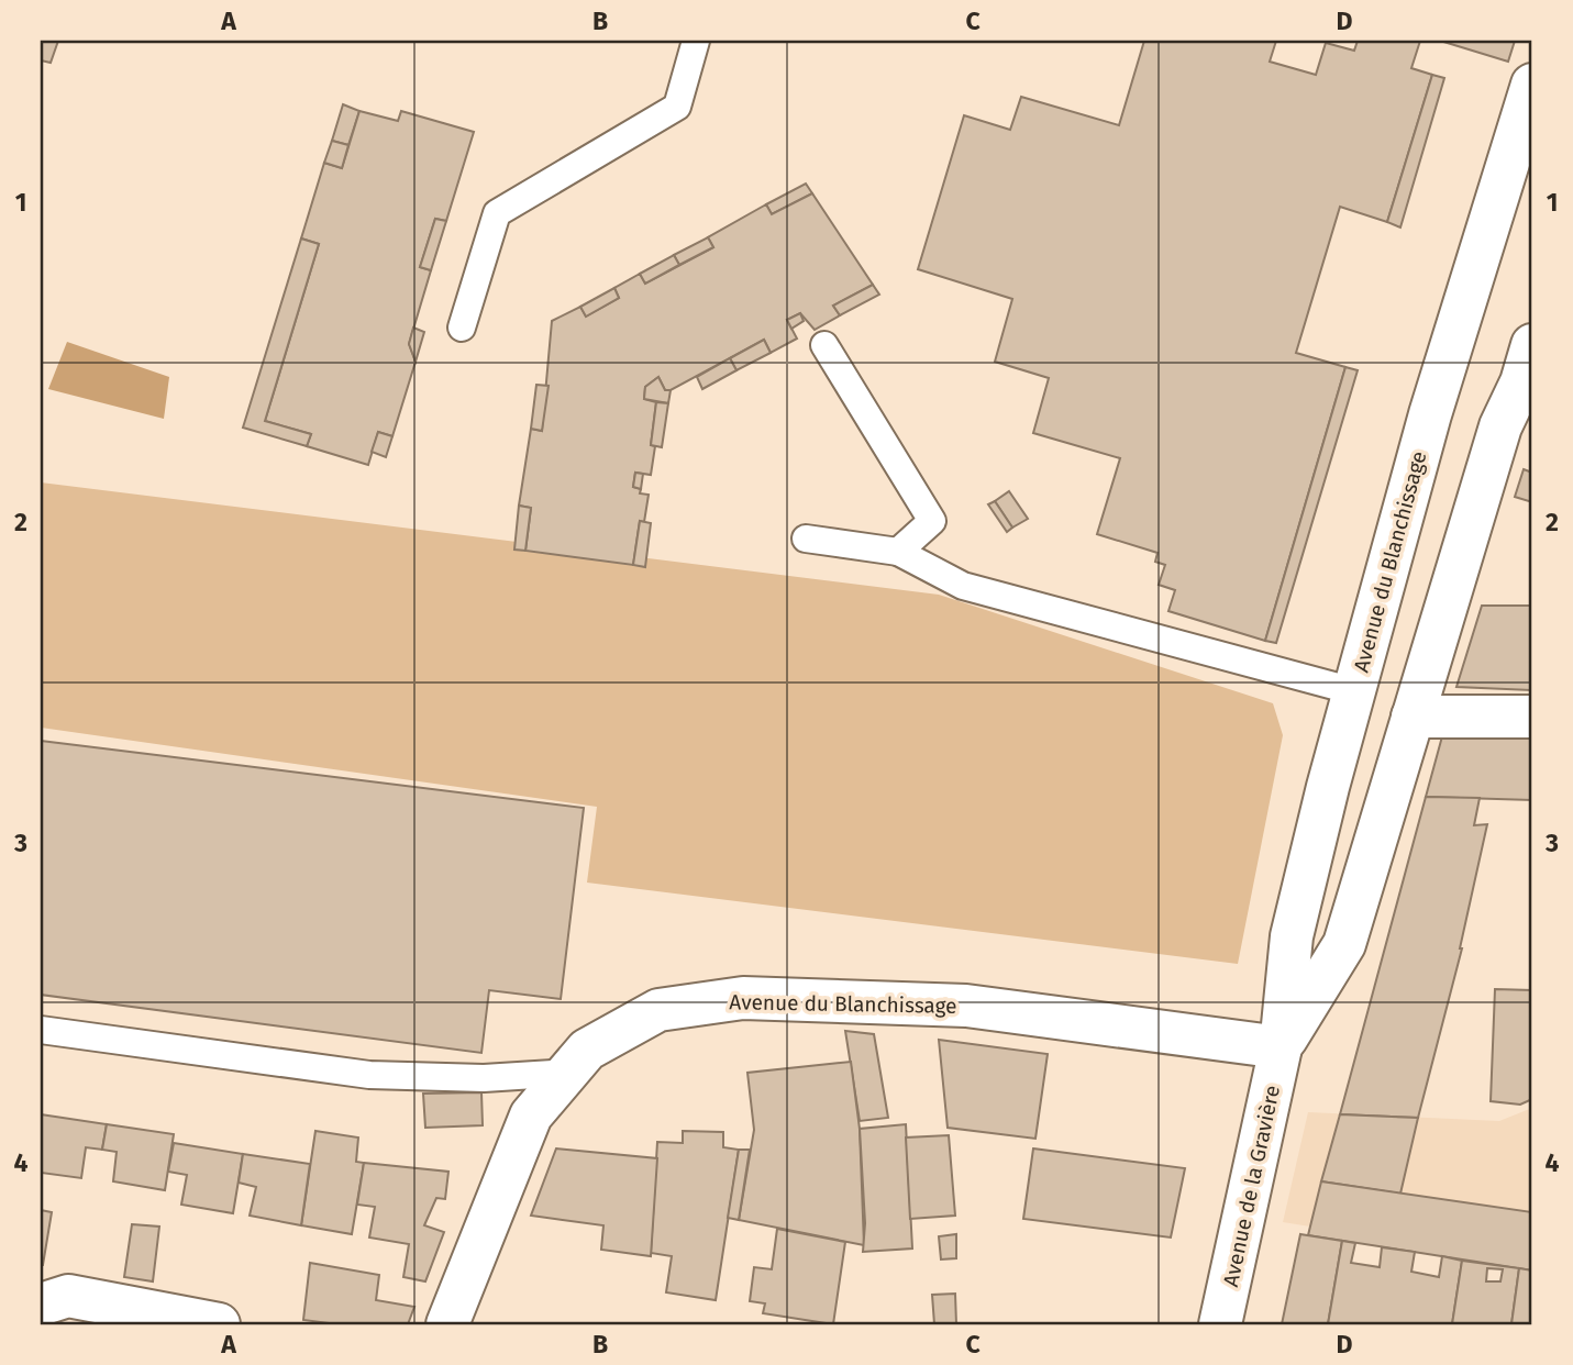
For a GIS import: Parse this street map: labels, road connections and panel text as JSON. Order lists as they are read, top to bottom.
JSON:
{
  "streets": {
    "street": ["Avenue du Blanchissage", "Avenue de la Gravière"]
  },
  "crossings": [
    ["Avenue du Blanchissage", "Avenue de la Gravière"]
  ],
  "grid": {
    "columns": [
      "A",
      "B",
      "C",
      "D"
    ],
    "rows": [
      "1",
      "2",
      "3",
      "4"
    ]
  }
}
